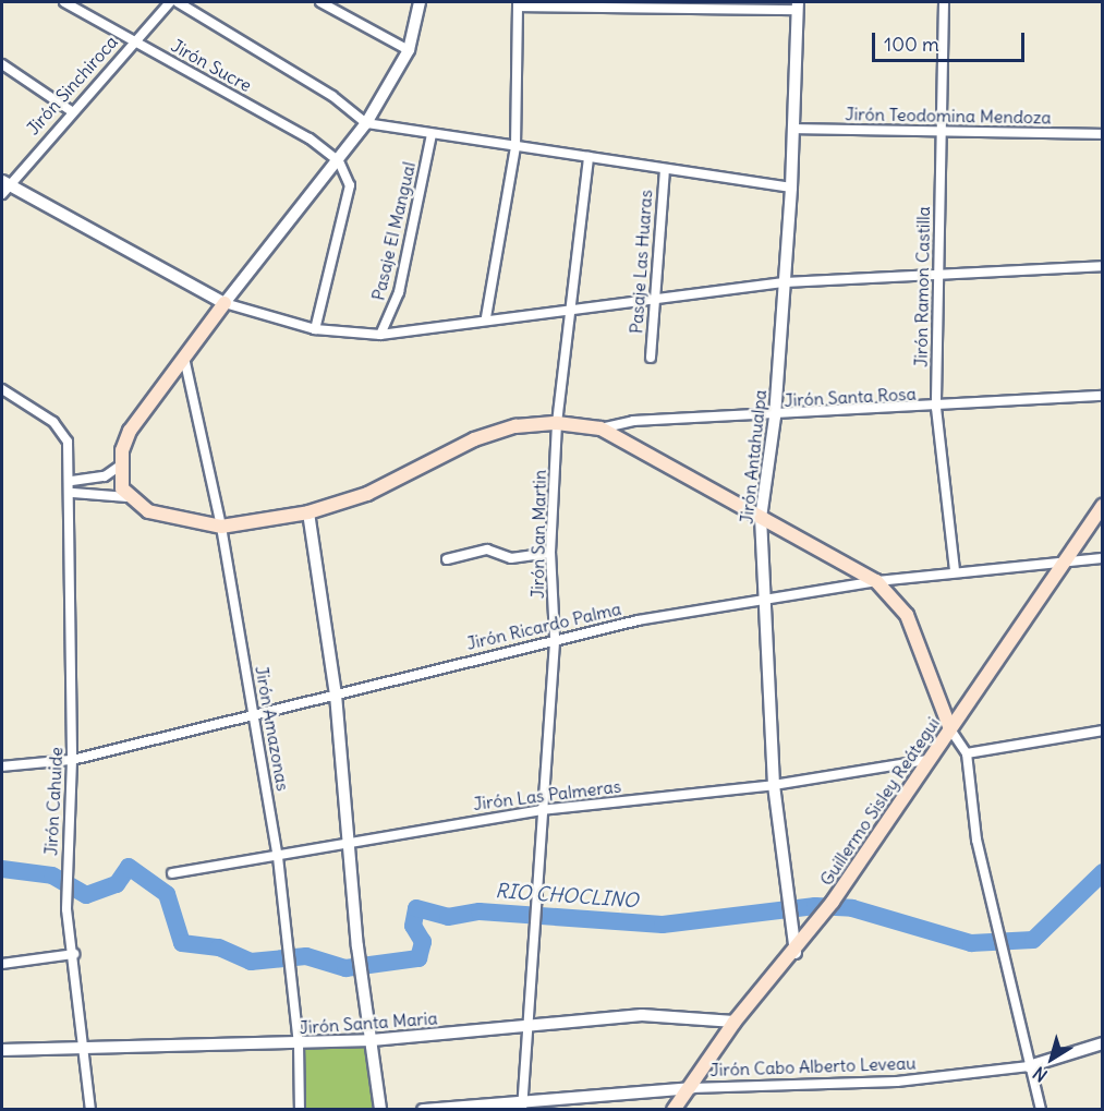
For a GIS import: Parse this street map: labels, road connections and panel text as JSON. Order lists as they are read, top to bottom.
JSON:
{
  "streets": {
    "main road": ["Guillermo Sisley Reátegui"],
    "street": [
      "Jirón Sucre",
      "Jirón Sinchiroca",
      "Jirón Teodomina Mendoza",
      "Pasaje El Mangual",
      "Pasaje Las Huaras",
      "Jirón Ramon Castilla",
      "Jirón Santa Rosa",
      "Jirón Antahualpa",
      "Jirón San Martin",
      "Jirón Ricardo Palma",
      "Jirón Amazonas",
      "Jirón Las Palmeras",
      "Jirón Cahuide",
      "Jirón Santa Maria",
      "Jirón Cabo Alberto Leveau"
    ]
  },
  "crossings": [
    ["Jirón Sucre", "Jirón Sinchiroca"],
    ["Jirón Teodomina Mendoza", "Jirón Ramon Castilla"],
    ["Jirón Teodomina Mendoza", "Jirón Antahualpa"],
    ["Jirón Ramon Castilla", "Jirón Santa Rosa"],
    ["Jirón Ramon Castilla", "Jirón Ricardo Palma"],
    ["Jirón Santa Rosa", "Jirón Antahualpa"],
    ["Jirón Antahualpa", "Jirón Ricardo Palma"],
    ["Jirón Antahualpa", "Jirón Las Palmeras"],
    ["Jirón Antahualpa", "Guillermo Sisley Reátegui"],
    ["Jirón San Martin", "Jirón Ricardo Palma"],
    ["Jirón San Martin", "Jirón Las Palmeras"],
    ["Jirón San Martin", "Jirón Santa Maria"],
    ["Jirón San Martin", "Jirón Cabo Alberto Leveau"],
    ["Jirón Ricardo Palma", "Jirón Amazonas"],
    ["Jirón Ricardo Palma", "Jirón Cahuide"],
    ["Jirón Ricardo Palma", "Guillermo Sisley Reátegui"],
    ["Jirón Amazonas", "Jirón Las Palmeras"],
    ["Jirón Amazonas", "Jirón Santa Maria"],
    ["Jirón Las Palmeras", "Guillermo Sisley Reátegui"],
    ["Jirón Cahuide", "Jirón Santa Maria"],
    ["Guillermo Sisley Reátegui", "Jirón Santa Maria"],
    ["Guillermo Sisley Reátegui", "Jirón Cabo Alberto Leveau"]
  ],
  "water": ["RIO CHOCLINO"],
  "scale_bar": "100 m",
  "north": "bottom left"
}
